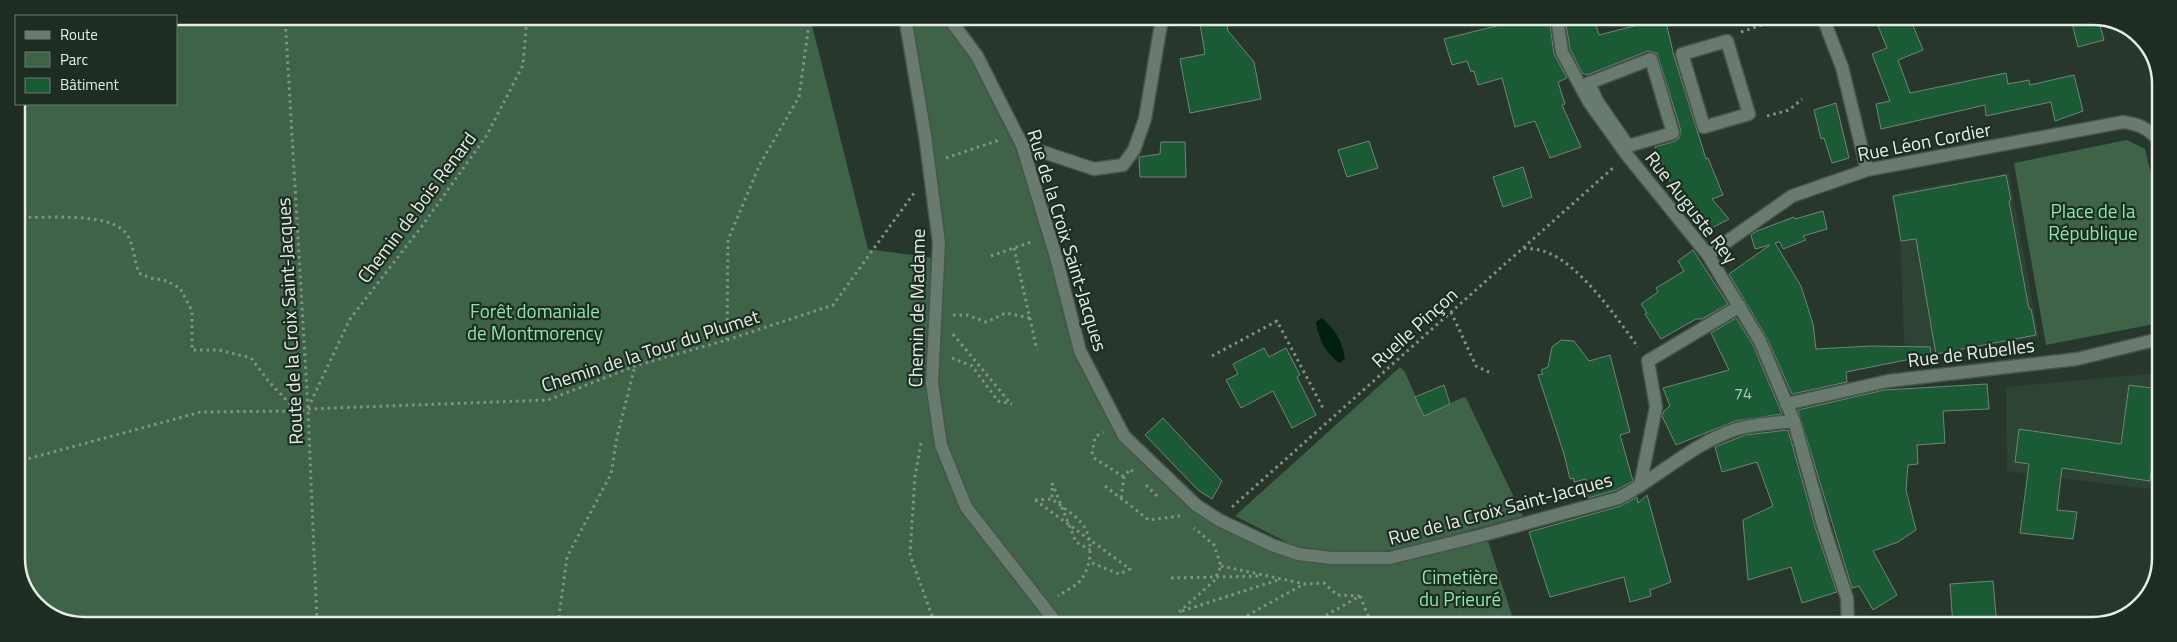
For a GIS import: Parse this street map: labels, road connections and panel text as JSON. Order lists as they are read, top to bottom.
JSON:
{
  "streets": {
    "street": [
      "Rue Léon Cordier",
      "Rue Auguste Rey",
      "Rue de la Croix Saint-Jacques",
      "Chemin de Madame",
      "Rue de Rubelles"
    ],
    "path": [
      "Chemin de bois Renard",
      "Route de la Croix Saint-Jacques",
      "Ruelle Pinçon",
      "Chemin de la Tour du Plumet"
    ]
  },
  "crossings": [
    ["Rue Léon Cordier", "Rue Auguste Rey"],
    ["Chemin de bois Renard", "Route de la Croix Saint-Jacques"],
    ["Chemin de bois Renard", "Chemin de la Tour du Plumet"],
    ["Rue Auguste Rey", "Rue de la Croix Saint-Jacques"],
    ["Rue Auguste Rey", "Ruelle Pinçon"],
    ["Rue Auguste Rey", "Rue de Rubelles"],
    ["Rue de la Croix Saint-Jacques", "Ruelle Pinçon"],
    ["Chemin de Madame", "Chemin de la Tour du Plumet"],
    ["Route de la Croix Saint-Jacques", "Chemin de la Tour du Plumet"]
  ],
  "parks": ["Place de la République", "Forêt domaniale de Montmorency", "Cimetière du Prieuré"],
  "house_numbers": ["74"],
  "legend": ["Route", "Parc", "Bâtiment"]
}
